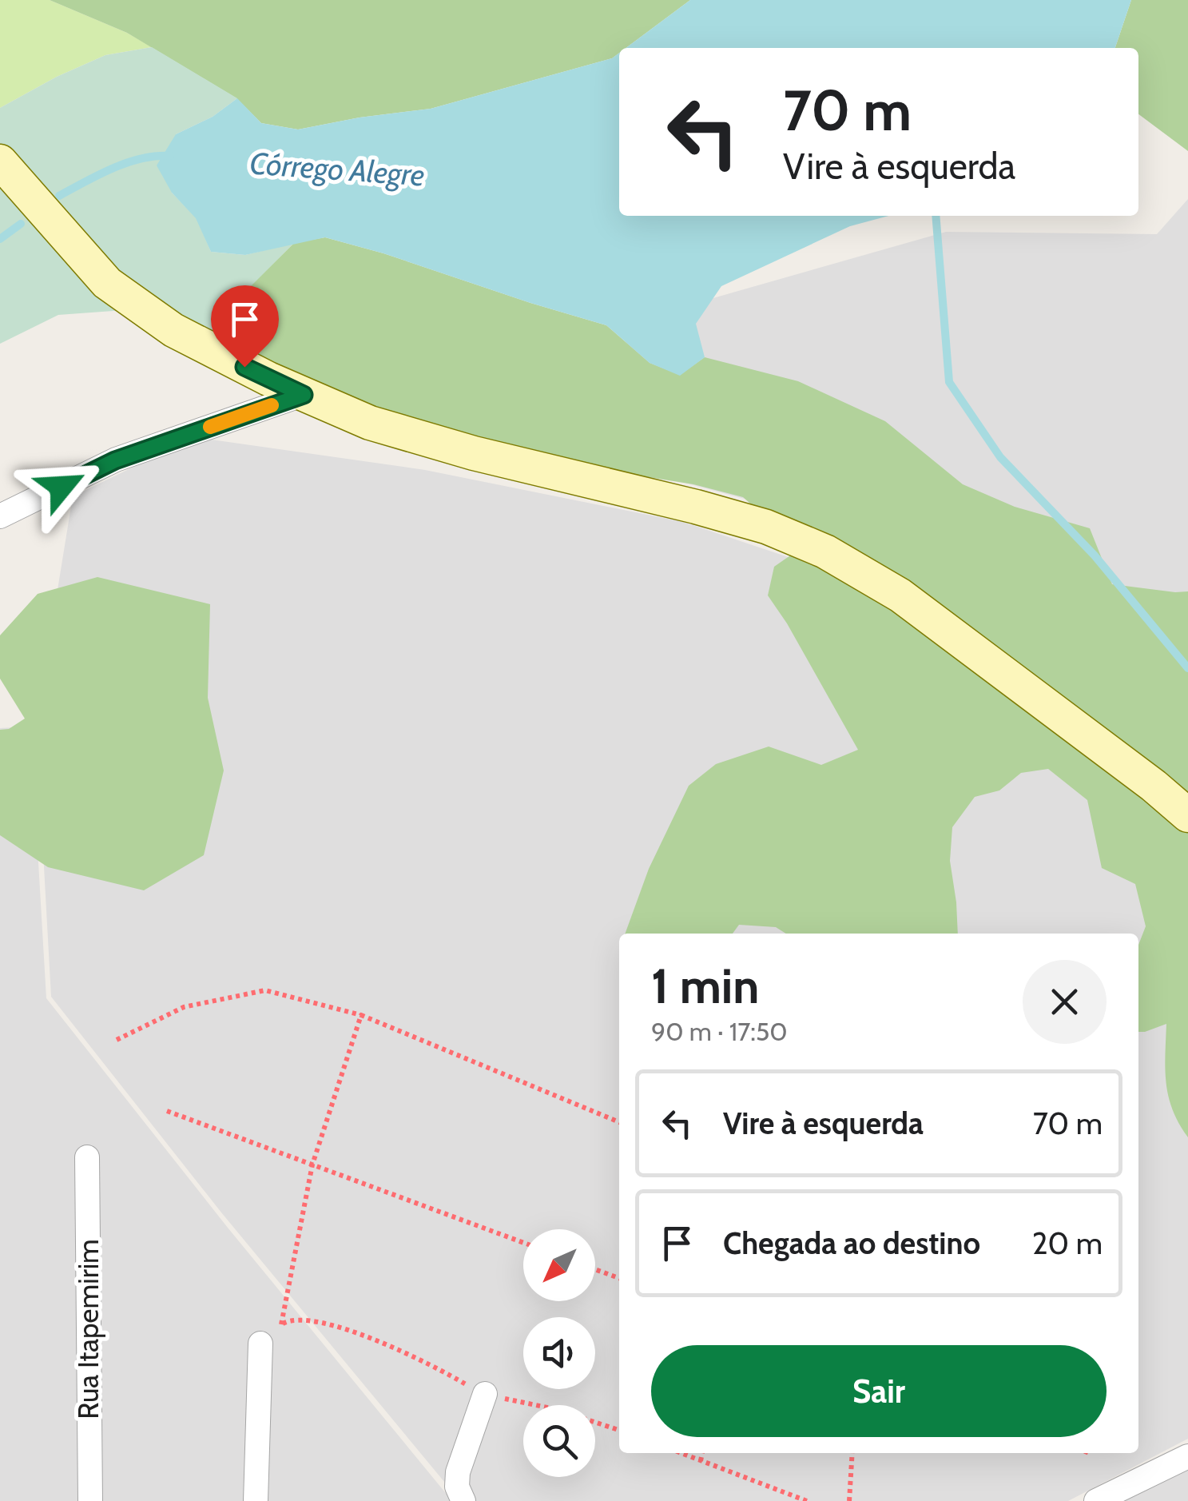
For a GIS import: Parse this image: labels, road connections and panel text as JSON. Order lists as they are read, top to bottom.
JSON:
{
  "streets": {
    "street": ["Rua Itapemirim"]
  },
  "water": ["Córrego Alegre"],
  "north": "bottom left",
  "page": {
    "turn": ["70 m", "Vire à esquerda"],
    "heading": ["1 min", "90 m · 17:50"],
    "list": [
      {
        "name": "Vire à esquerda",
        "value": "70 m"
      },
      {
        "name": "Chegada ao destino",
        "value": "20 m"
      }
    ],
    "buttons": "Sair"
  }
}
